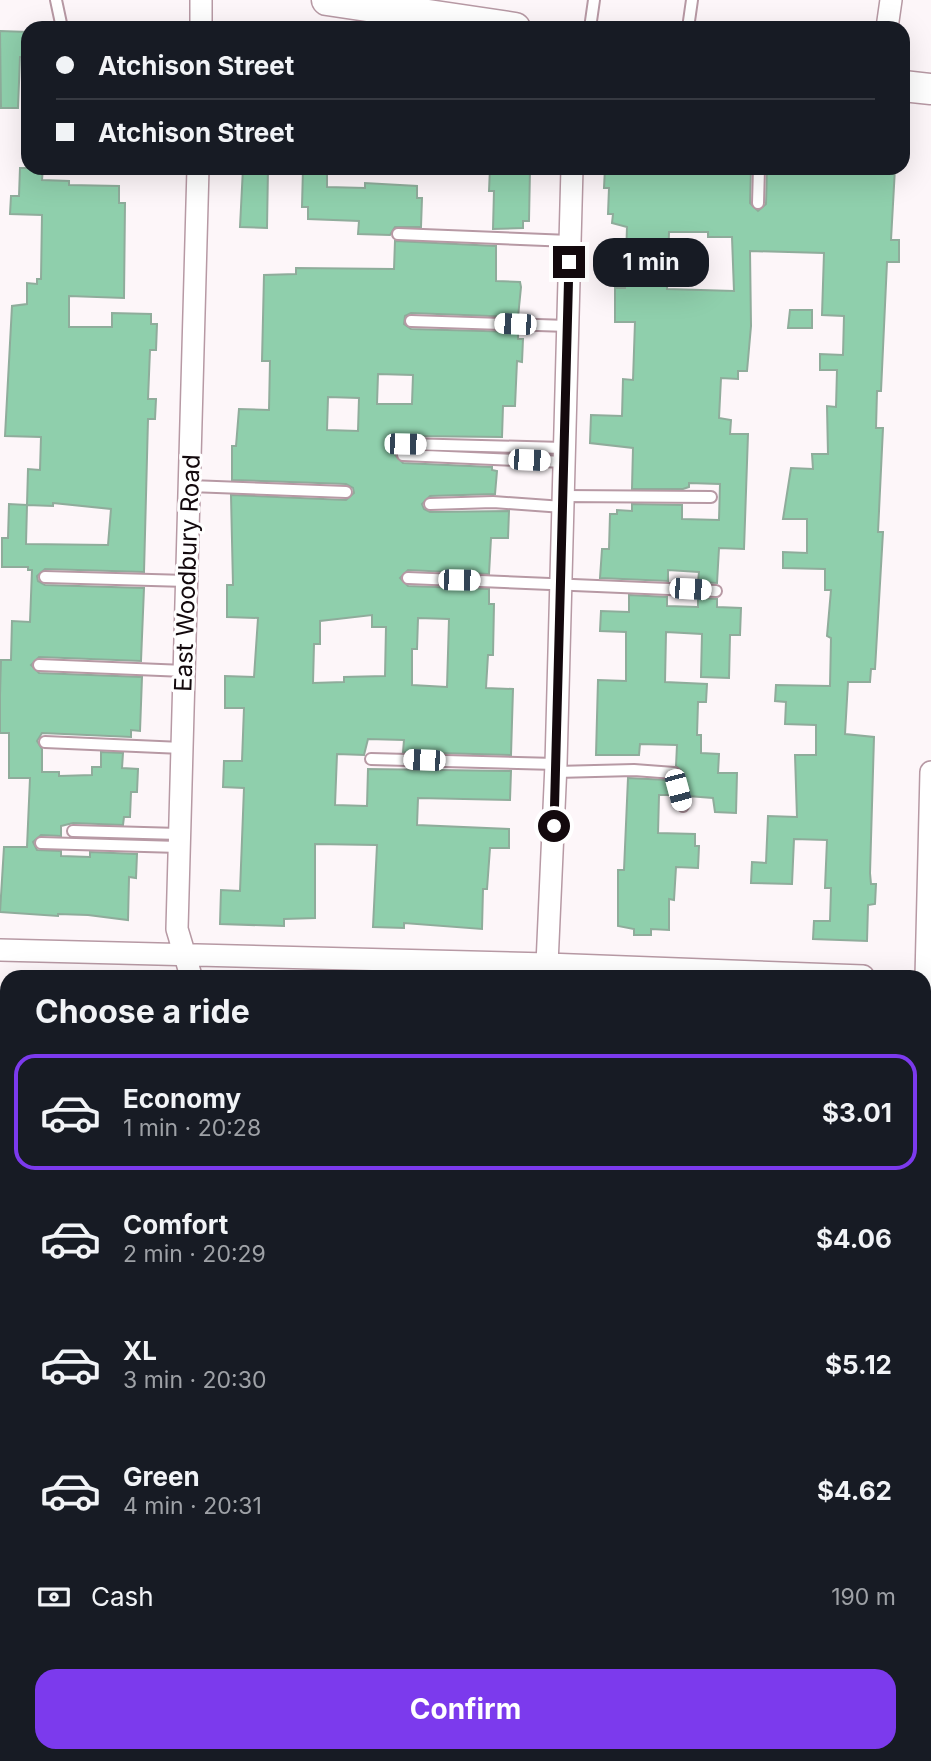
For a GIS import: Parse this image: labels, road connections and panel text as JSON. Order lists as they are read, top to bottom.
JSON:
{
  "streets": {
    "street": ["East Woodbury Road"]
  },
  "page": {
    "banner": ["Atchison Street", "Atchison Street"],
    "bubble": "1 min",
    "heading": "Choose a ride",
    "list": [
      {
        "name": "Economy",
        "note": "1 min · 20:28",
        "value": "$3.01"
      },
      {
        "name": "Comfort",
        "note": "2 min · 20:29",
        "value": "$4.06"
      },
      {
        "name": "XL",
        "note": "3 min · 20:30",
        "value": "$5.12"
      },
      {
        "name": "Green",
        "note": "4 min · 20:31",
        "value": "$4.62"
      }
    ],
    "pay": ["Cash", "190 m"],
    "buttons": "Confirm"
  }
}
